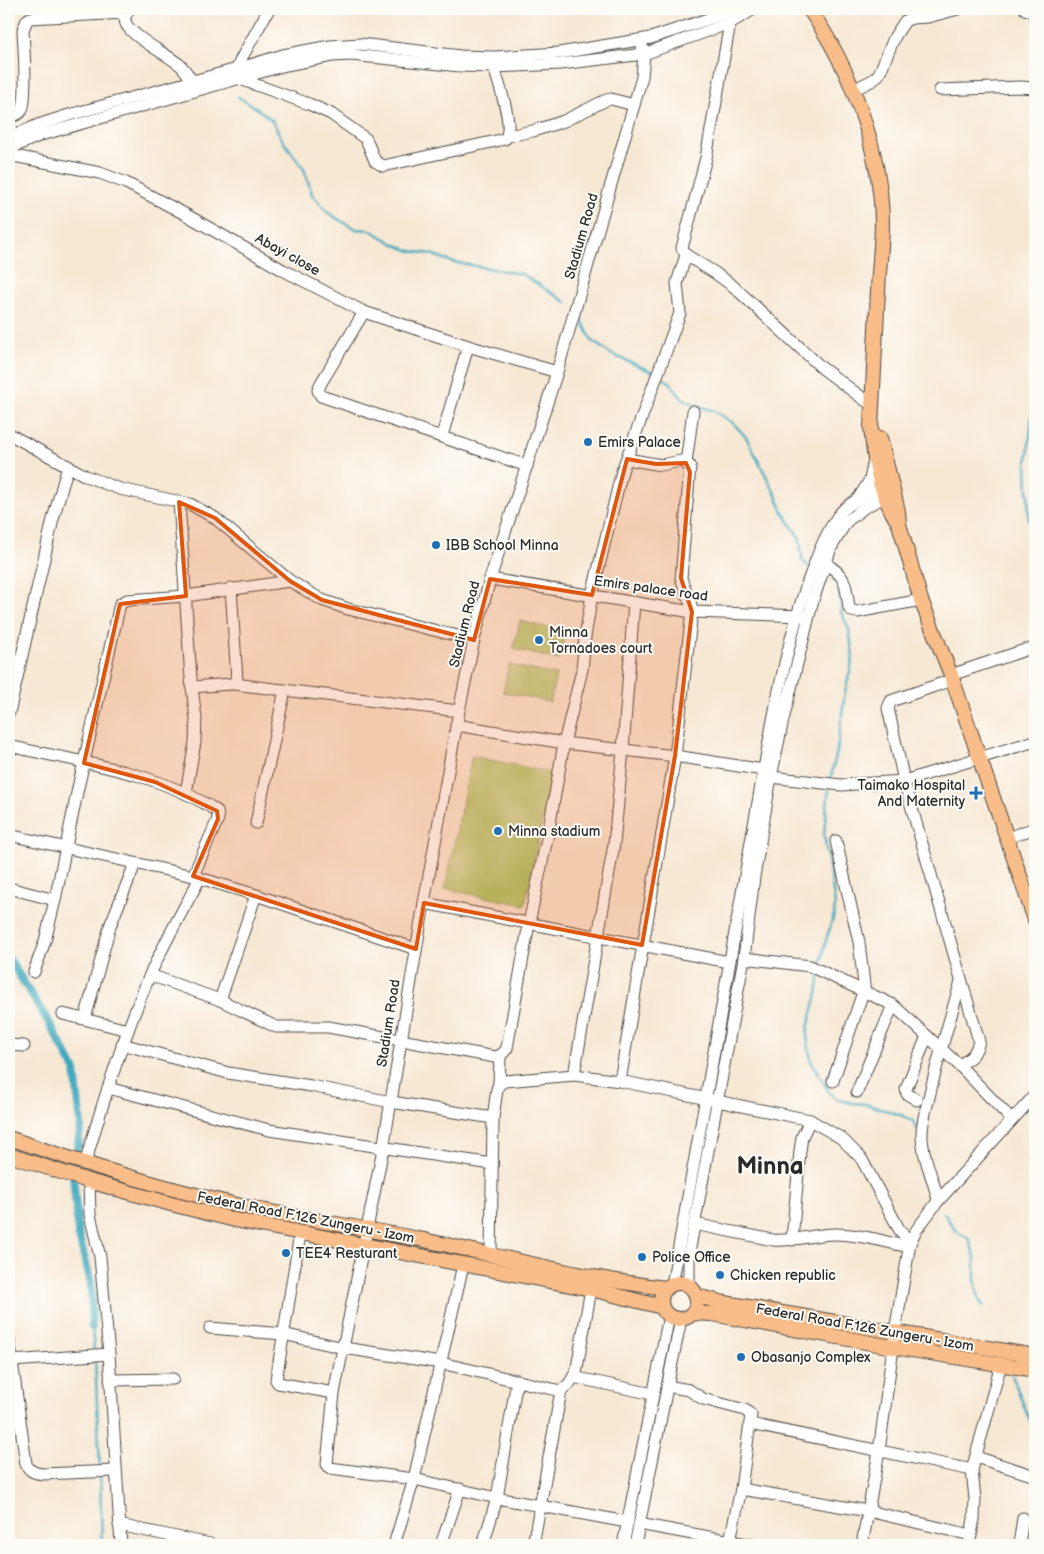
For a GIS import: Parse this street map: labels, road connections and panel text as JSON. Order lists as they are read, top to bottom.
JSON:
{
  "streets": {
    "main road": ["Federal Road F.126 Zungeru - Izom"],
    "street": ["Stadium Road", "Abayi close", "Emirs palace road"]
  },
  "crossings": [
    ["Stadium Road", "Abayi close"],
    ["Stadium Road", "Emirs palace road"],
    ["Stadium Road", "Federal Road F.126 Zungeru - Izom"]
  ],
  "districts": ["Minna"],
  "places": {
    "other": [
      "Emirs Palace",
      "IBB School Minna",
      "Minna Tornadoes court",
      "Minna stadium",
      "TEE4 Resturant",
      "Police Office",
      "Chicken republic",
      "Obasanjo Complex"
    ],
    "health": ["Taimako Hospital And Maternity"]
  }
}
